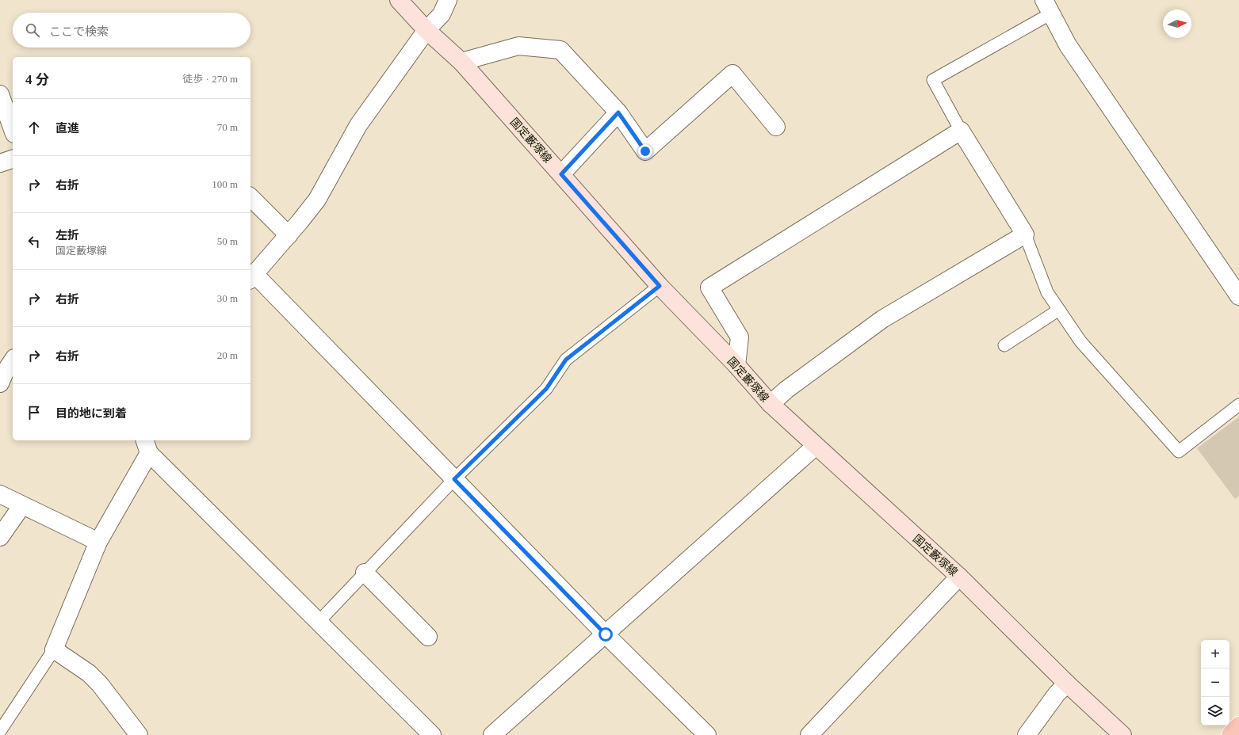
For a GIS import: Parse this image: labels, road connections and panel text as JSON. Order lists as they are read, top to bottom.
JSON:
{
  "streets": {
    "main road": ["国定藪塚線"]
  },
  "north": "right",
  "page": {
    "search": "ここで検索",
    "heading": ["4 分", "徒歩 · 270 m"],
    "list": [
      ["直進", "70 m"],
      ["右折", "100 m"],
      ["左折", "国定藪塚線", "50 m"],
      ["右折", "30 m"],
      ["右折", "20 m"],
      "目的地に到着"
    ],
    "map_buttons": ["+", "−"]
  }
}
